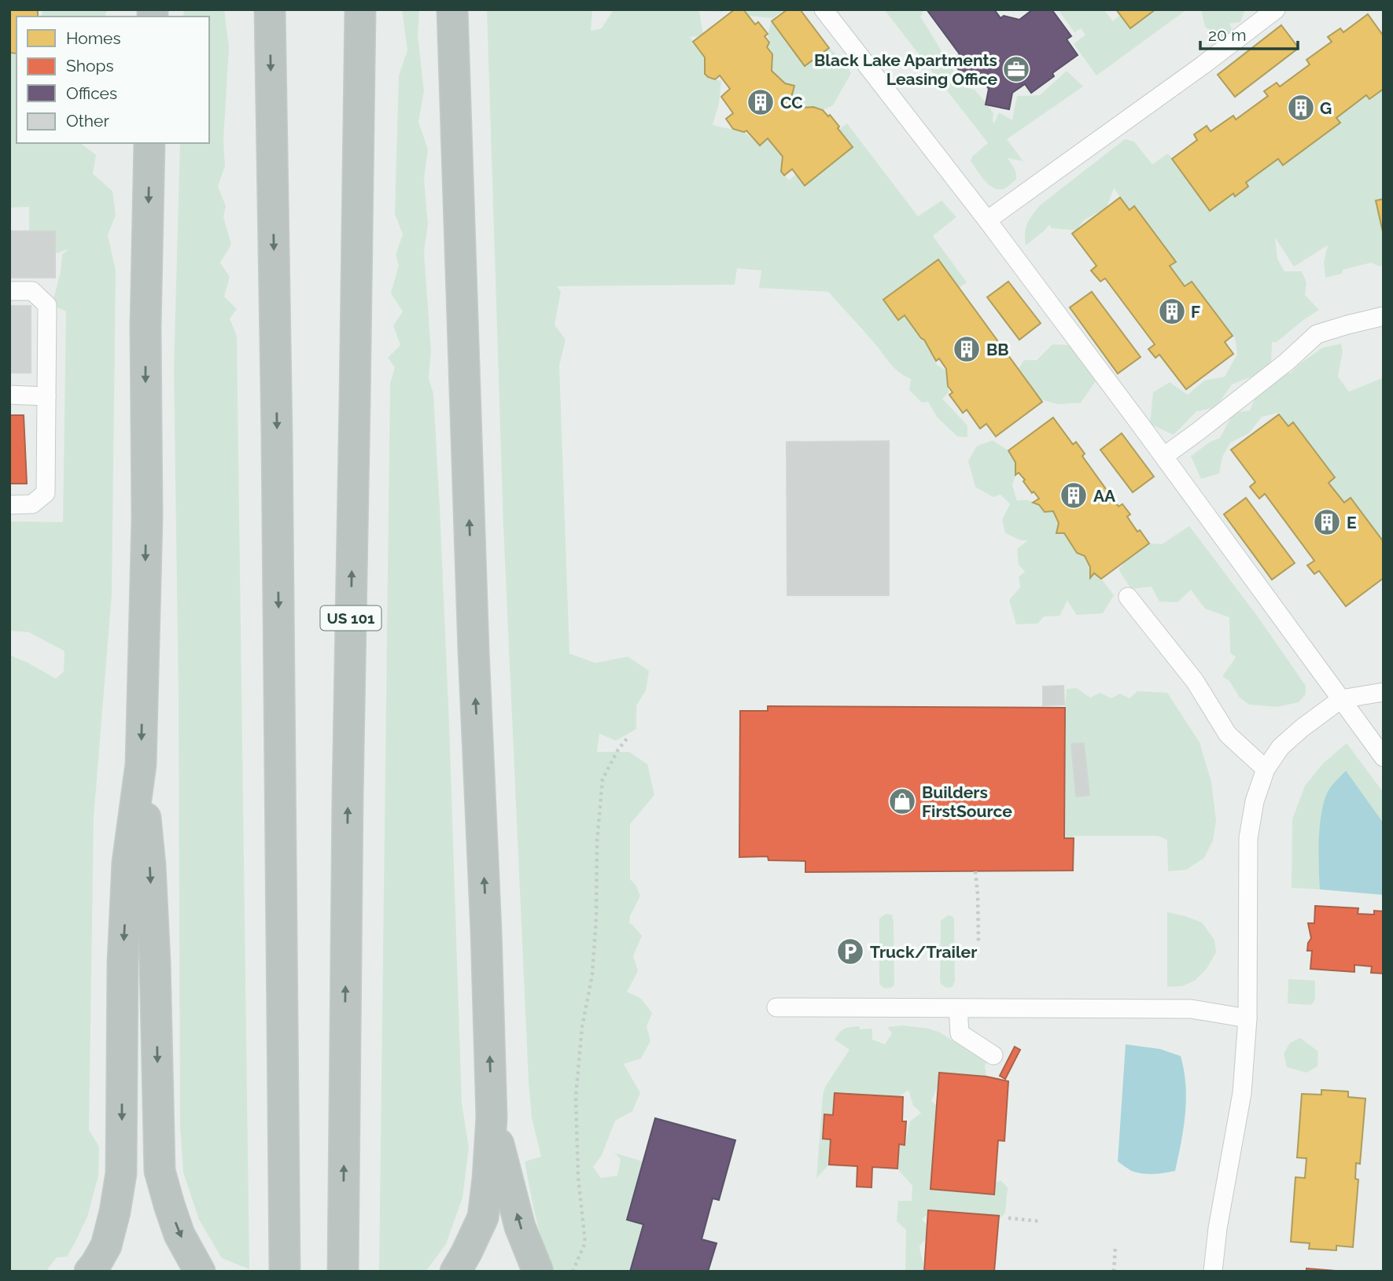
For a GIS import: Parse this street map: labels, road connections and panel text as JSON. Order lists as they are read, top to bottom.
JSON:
{
  "streets": {
    "highway": ["US 101"]
  },
  "places": {
    "office": ["Black Lake Apartments Leasing Office"],
    "building": [
      "CC",
      "G",
      "F",
      "BB",
      "AA",
      "E"
    ],
    "shop": ["Builders FirstSource"],
    "parking": ["Truck/Trailer"]
  },
  "legend": [
    "Homes",
    "Shops",
    "Offices",
    "Other"
  ],
  "scale_bar": "20 m"
}
